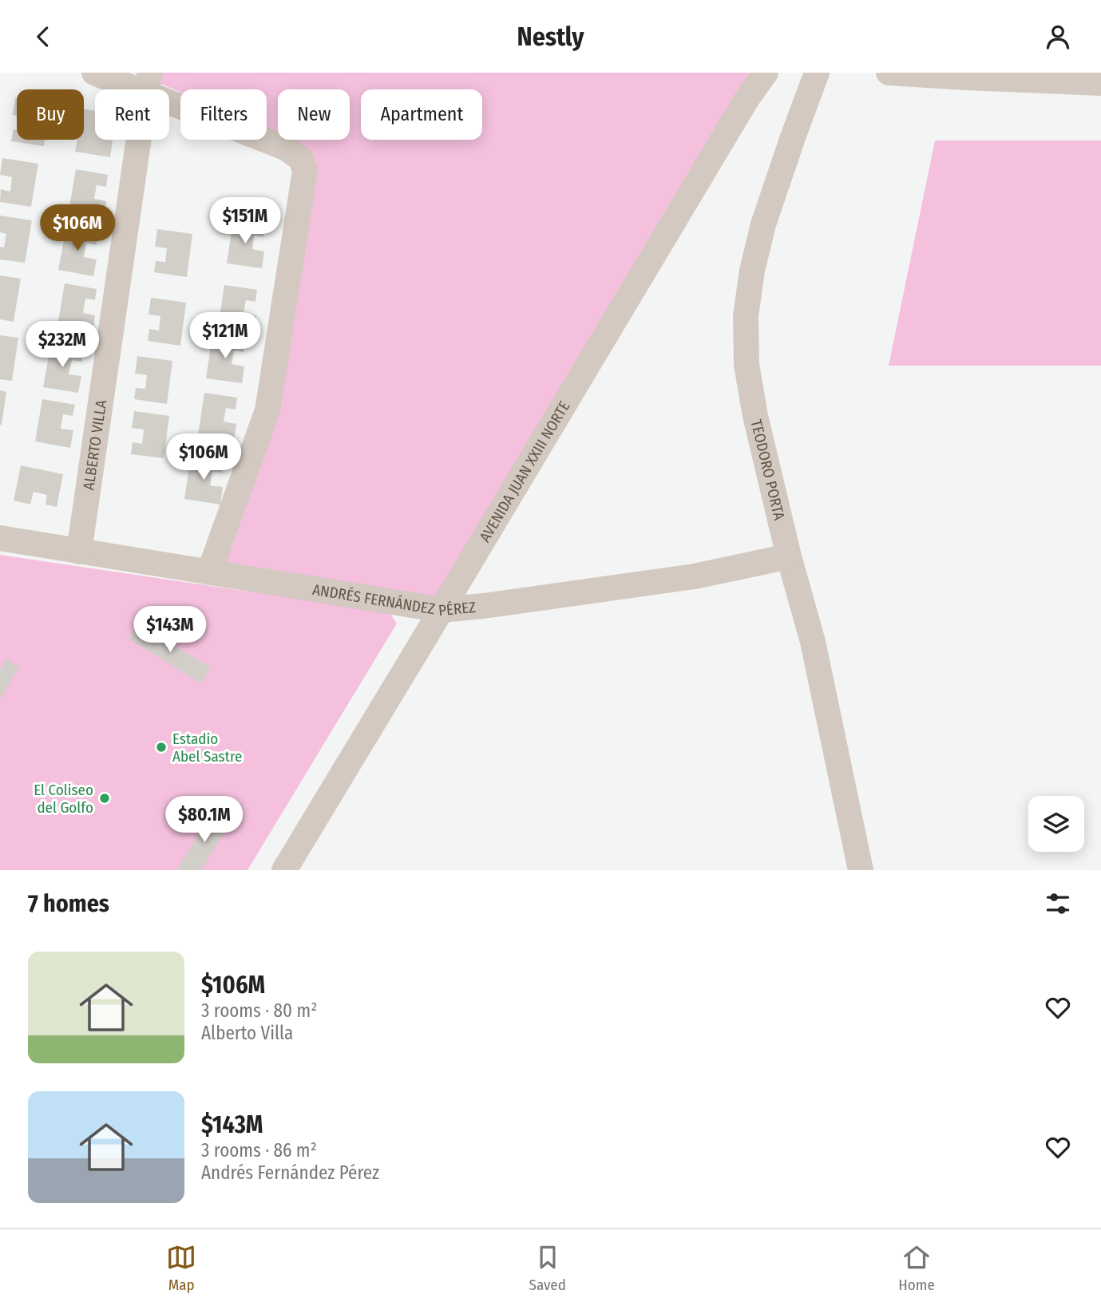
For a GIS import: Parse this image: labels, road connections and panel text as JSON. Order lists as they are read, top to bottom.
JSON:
{
  "streets": {
    "street": [
      "ALBERTO VILLA",
      "TEODORO PORTA",
      "AVENIDA JUAN XXIII NORTE",
      "ANDRÉS FERNÁNDEZ PÉREZ"
    ]
  },
  "crossings": [
    ["ALBERTO VILLA", "ANDRÉS FERNÁNDEZ PÉREZ"],
    ["TEODORO PORTA", "ANDRÉS FERNÁNDEZ PÉREZ"],
    ["AVENIDA JUAN XXIII NORTE", "ANDRÉS FERNÁNDEZ PÉREZ"]
  ],
  "places": ["Estadio Abel Sastre", "El Coliseo del Golfo"],
  "page": {
    "header": "Nestly",
    "chip": [
      "Buy",
      "Rent",
      "Filters",
      "New",
      "Apartment"
    ],
    "price": [
      "$151M",
      "$106M",
      "$121M",
      "$232M",
      "$106M",
      "$143M",
      "$80.1M"
    ],
    "heading": "7 homes",
    "list": [
      {
        "name": "$106M",
        "note": "3 rooms · 80 m² · Alberto Villa"
      },
      {
        "name": "$143M",
        "note": "3 rooms · 86 m² · Andrés Fernández Pérez"
      }
    ],
    "tabs": ["Map", "Saved", "Home"]
  }
}
